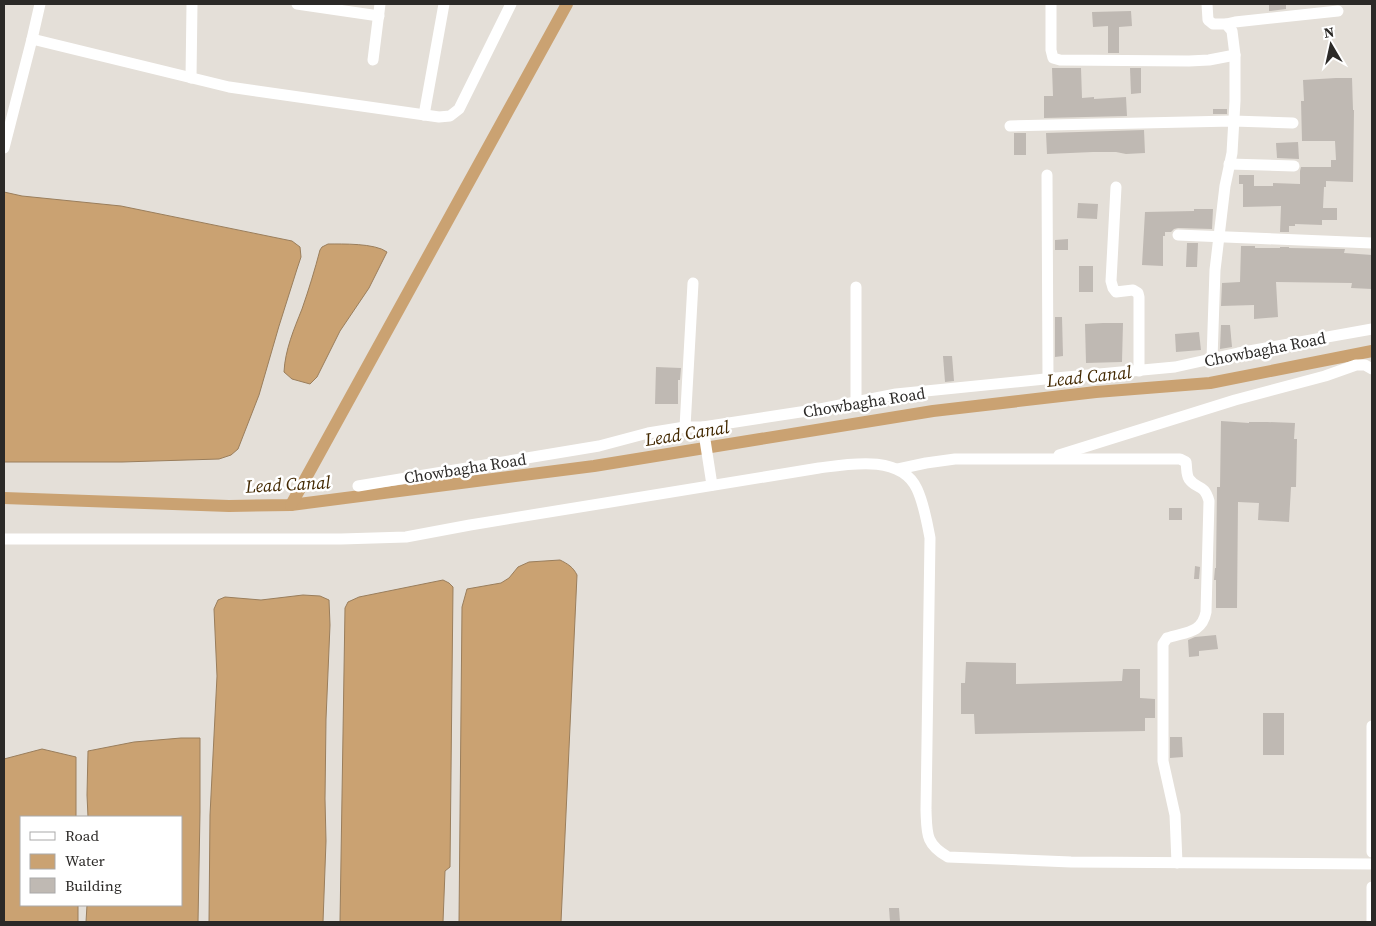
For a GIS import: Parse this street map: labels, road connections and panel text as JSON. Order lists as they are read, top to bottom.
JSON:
{
  "streets": {
    "street": ["Chowbagha Road"]
  },
  "water": ["Lead Canal"],
  "legend": ["Road", "Water", "Building"],
  "north": "top"
}
